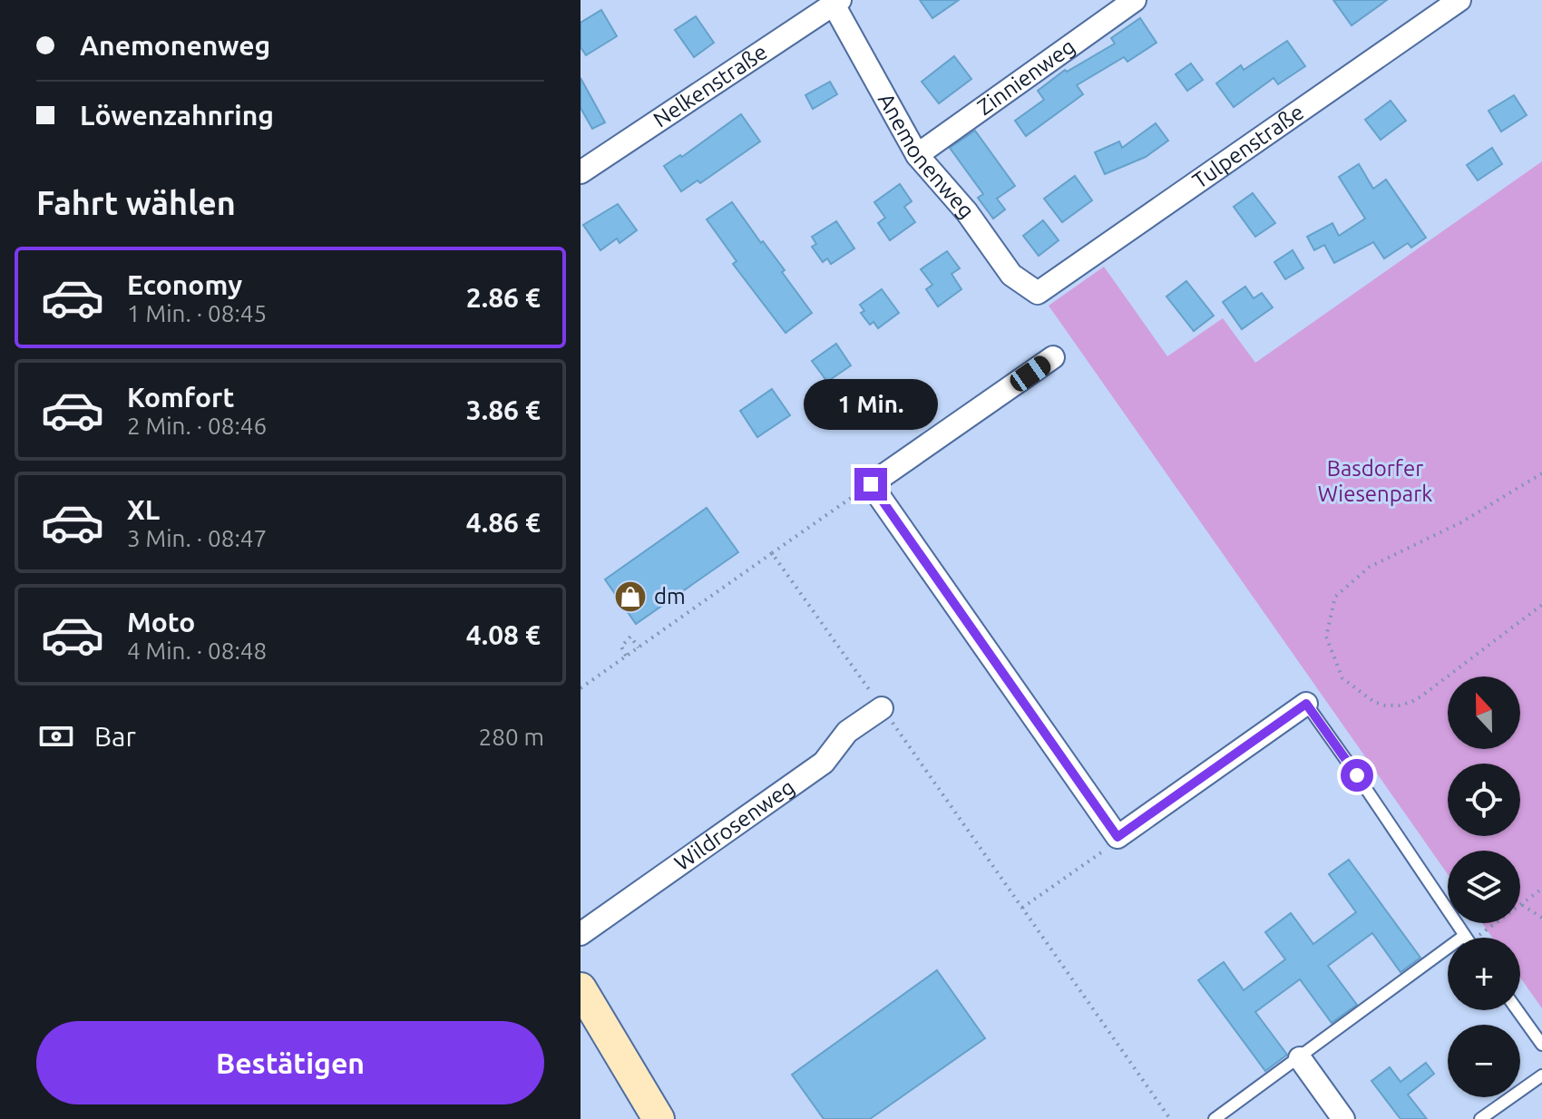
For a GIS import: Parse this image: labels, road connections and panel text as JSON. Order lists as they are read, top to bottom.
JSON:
{
  "streets": {
    "street": [
      "Zinnienweg",
      "Nelkenstraße",
      "Tulpenstraße",
      "Anemonenweg",
      "Wildrosenweg"
    ]
  },
  "crossings": [
    ["Zinnienweg", "Anemonenweg"],
    ["Nelkenstraße", "Anemonenweg"],
    ["Tulpenstraße", "Anemonenweg"]
  ],
  "parks": ["Basdorfer Wiesenpark"],
  "places": {
    "shop": ["dm"]
  },
  "north": "top",
  "page": {
    "banner": ["Anemonenweg", "Löwenzahnring"],
    "heading": "Fahrt wählen",
    "list": [
      {
        "name": "Economy",
        "note": "1 Min. · 08:45",
        "value": "2.86 €"
      },
      {
        "name": "Komfort",
        "note": "2 Min. · 08:46",
        "value": "3.86 €"
      },
      {
        "name": "XL",
        "note": "3 Min. · 08:47",
        "value": "4.86 €"
      },
      {
        "name": "Moto",
        "note": "4 Min. · 08:48",
        "value": "4.08 €"
      }
    ],
    "bubble": "1 Min.",
    "map_buttons": ["+", "−"],
    "pay": ["Bar", "280 m"],
    "buttons": "Bestätigen"
  }
}
